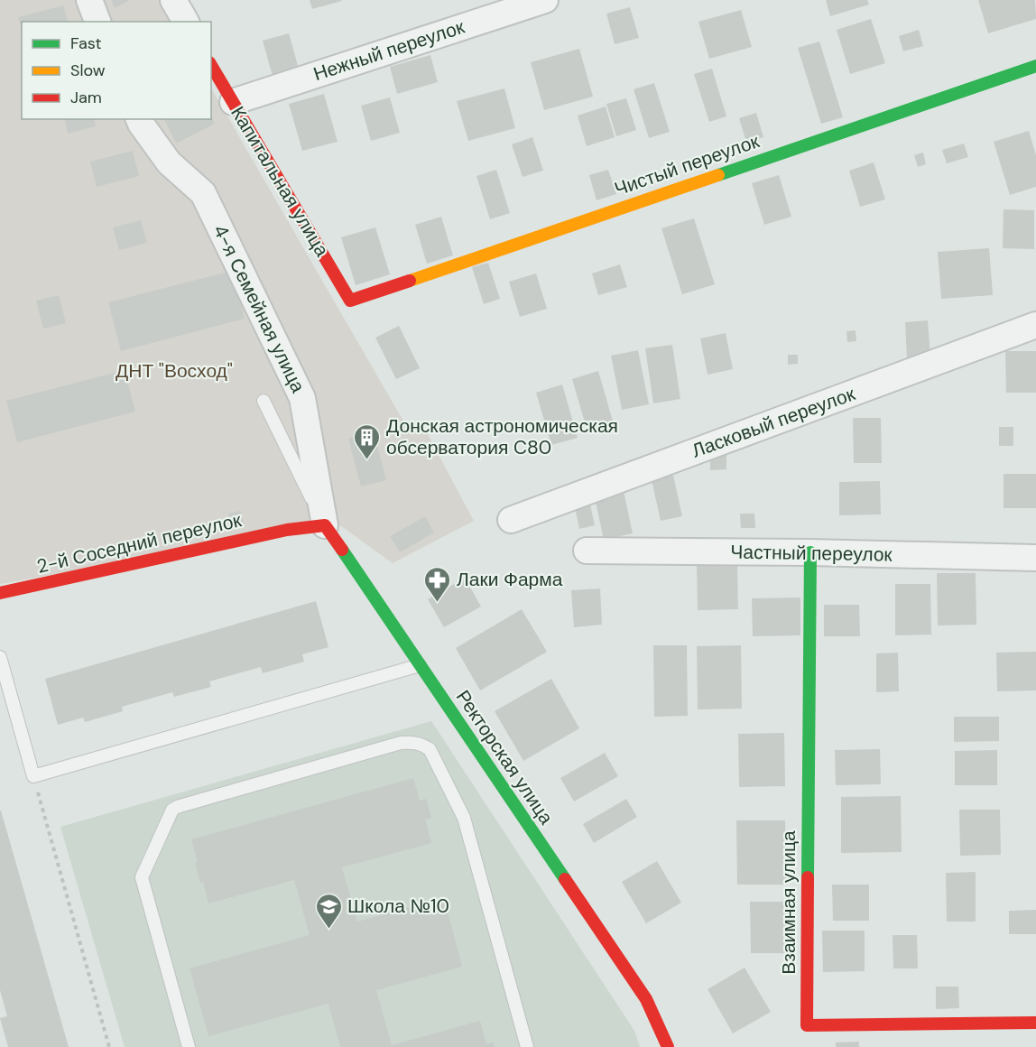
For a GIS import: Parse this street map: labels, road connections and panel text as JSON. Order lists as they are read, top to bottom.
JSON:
{
  "streets": {
    "street": [
      "Нежный переулок",
      "Чистый переулок",
      "Капитальная улица",
      "4-я Семейная улица",
      "Ласковый переулок",
      "2-й Соседний переулок",
      "Частный переулок",
      "Ректорская улица",
      "Взаимная улица"
    ]
  },
  "crossings": [
    ["Нежный переулок", "Капитальная улица"],
    ["Чистый переулок", "Капитальная улица"],
    ["4-я Семейная улица", "2-й Соседний переулок"],
    ["4-я Семейная улица", "Ректорская улица"],
    ["2-й Соседний переулок", "Ректорская улица"],
    ["Частный переулок", "Взаимная улица"]
  ],
  "parks": ["ДНТ \"Восход\""],
  "places": {
    "building": ["Донская астрономическая обсерватория C80"],
    "pharmacy": ["Лаки Фарма"],
    "school or university": ["Школа №10"]
  },
  "legend": ["Fast", "Slow", "Jam"]
}
